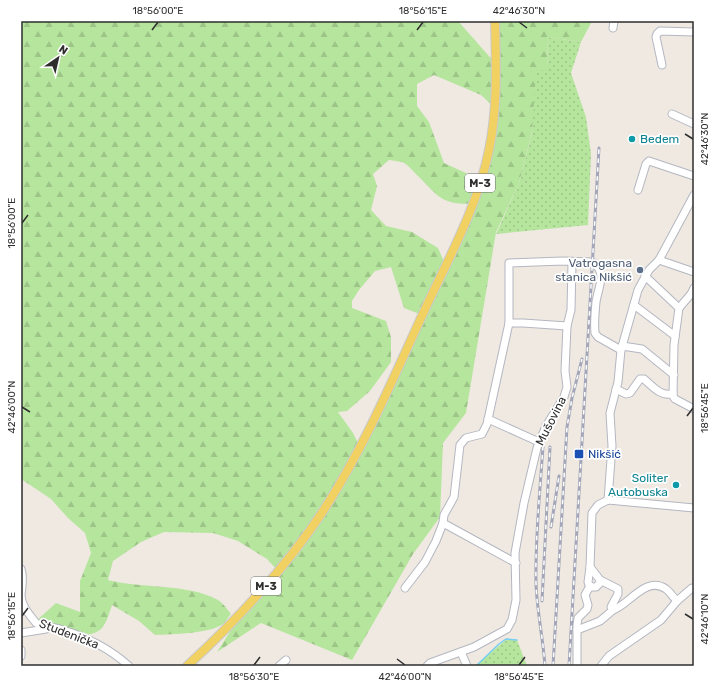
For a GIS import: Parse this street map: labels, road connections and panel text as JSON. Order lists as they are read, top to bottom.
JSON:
{
  "streets": {
    "main road": ["M-3"],
    "street": ["Mušovina", "Studenička"]
  },
  "places": {
    "other": ["Bedem", "Vatrogasna stanica Nikšić", "Soliter Autobuska"],
    "transit": ["Nikšić"]
  },
  "north": "top right",
  "coordinates": [
    "18°56'00\"E",
    "18°56'15\"E",
    "42°46'30\"N",
    "42°46'00\"N",
    "18°56'45\"E",
    "42°46'10\"N",
    "18°56'30\"E"
  ]
}
